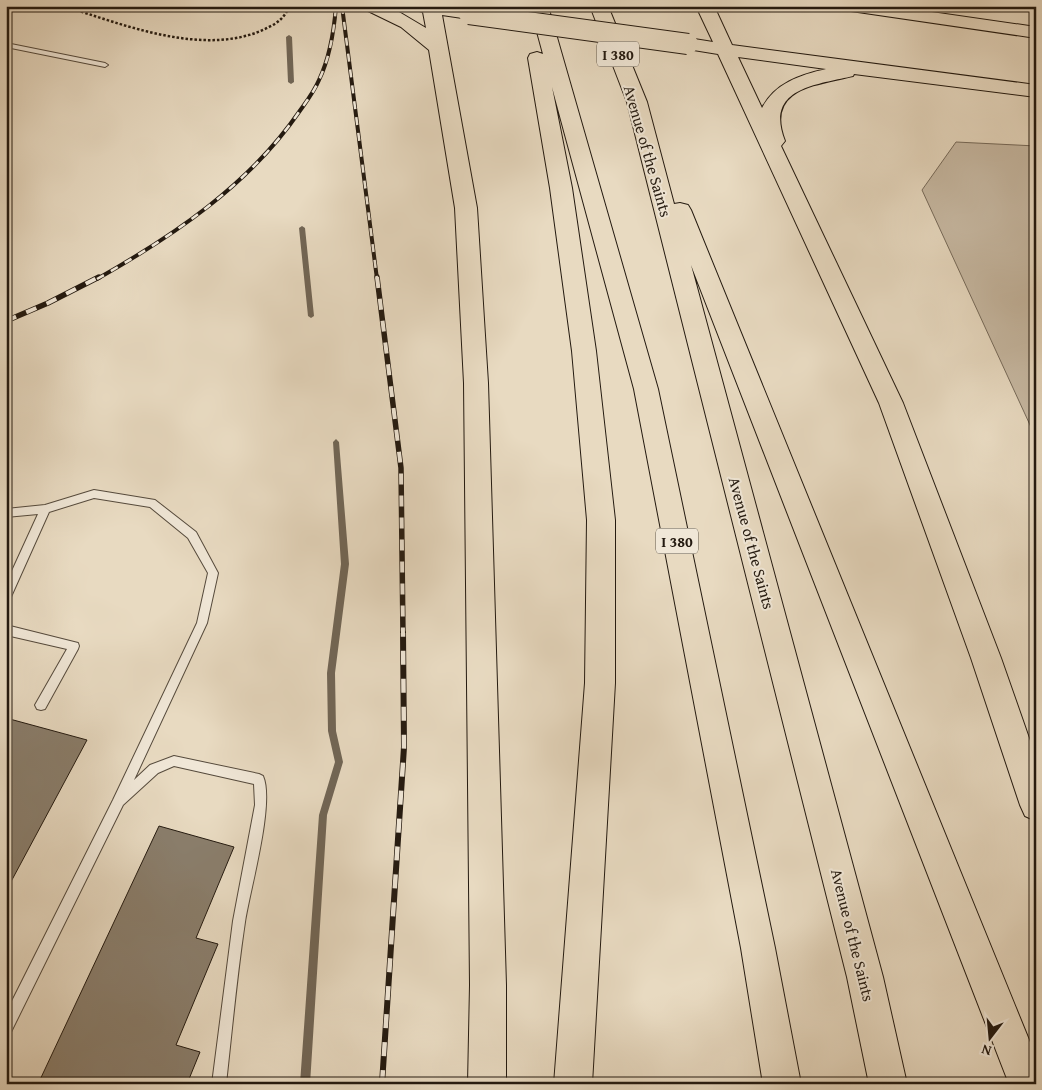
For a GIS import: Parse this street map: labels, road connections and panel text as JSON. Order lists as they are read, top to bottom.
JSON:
{
  "streets": {
    "highway": ["I 380", "Avenue of the Saints"]
  },
  "north": "bottom"
}
